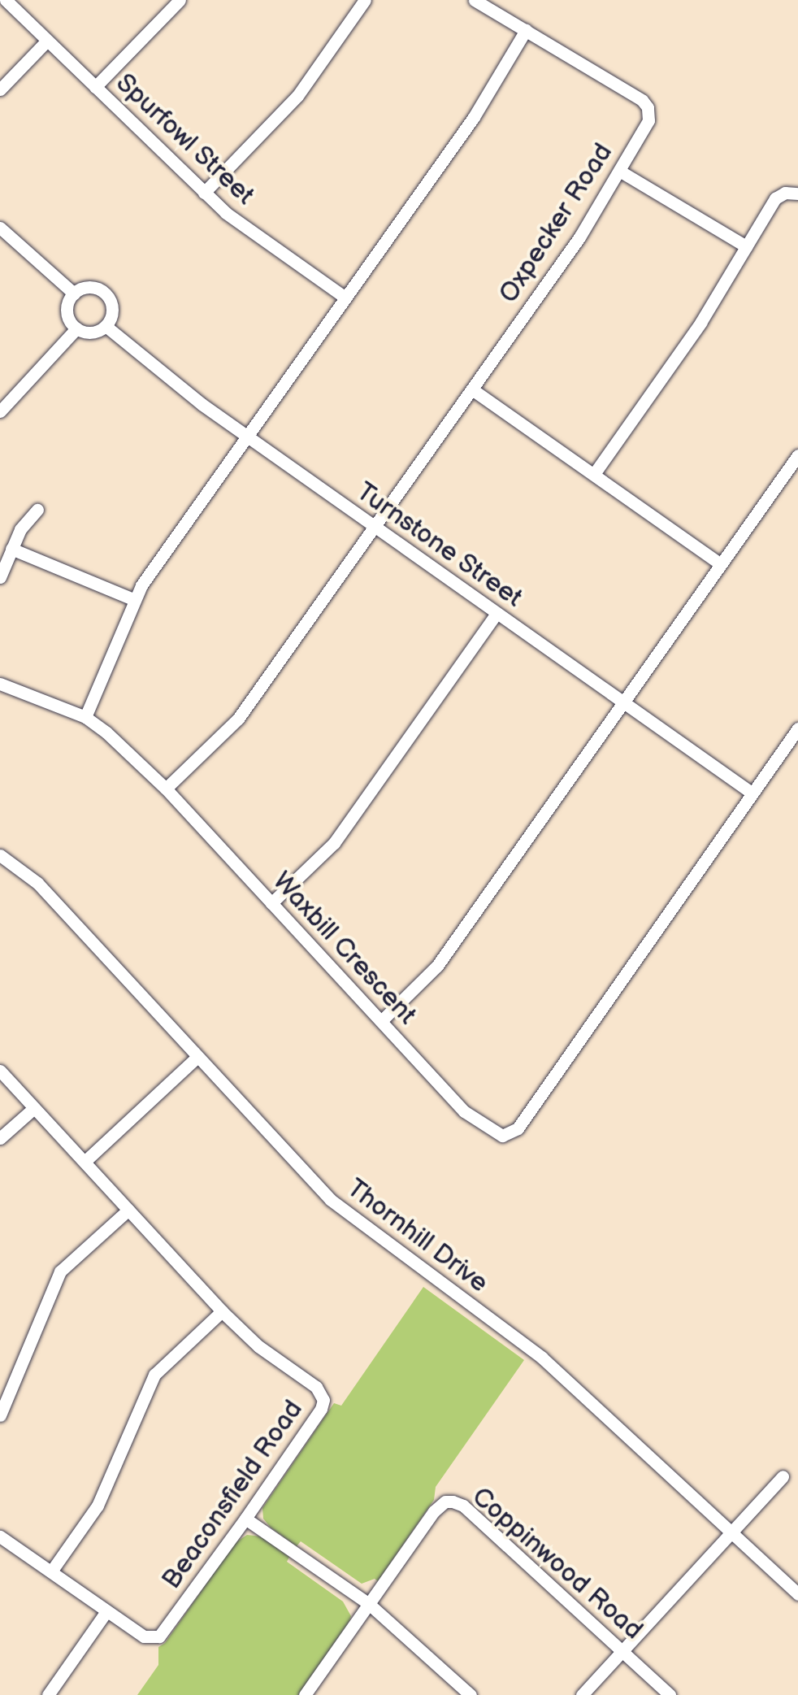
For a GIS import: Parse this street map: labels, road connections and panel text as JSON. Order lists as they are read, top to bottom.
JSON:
{
  "streets": {
    "street": [
      "Spurfowl Street",
      "Oxpecker Road",
      "Turnstone Street",
      "Waxbill Crescent",
      "Thornhill Drive",
      "Beaconsfield Road",
      "Coppinwood Road"
    ]
  },
  "crossings": [
    ["Oxpecker Road", "Turnstone Street"],
    ["Oxpecker Road", "Waxbill Crescent"],
    ["Turnstone Street", "Waxbill Crescent"]
  ]
}
